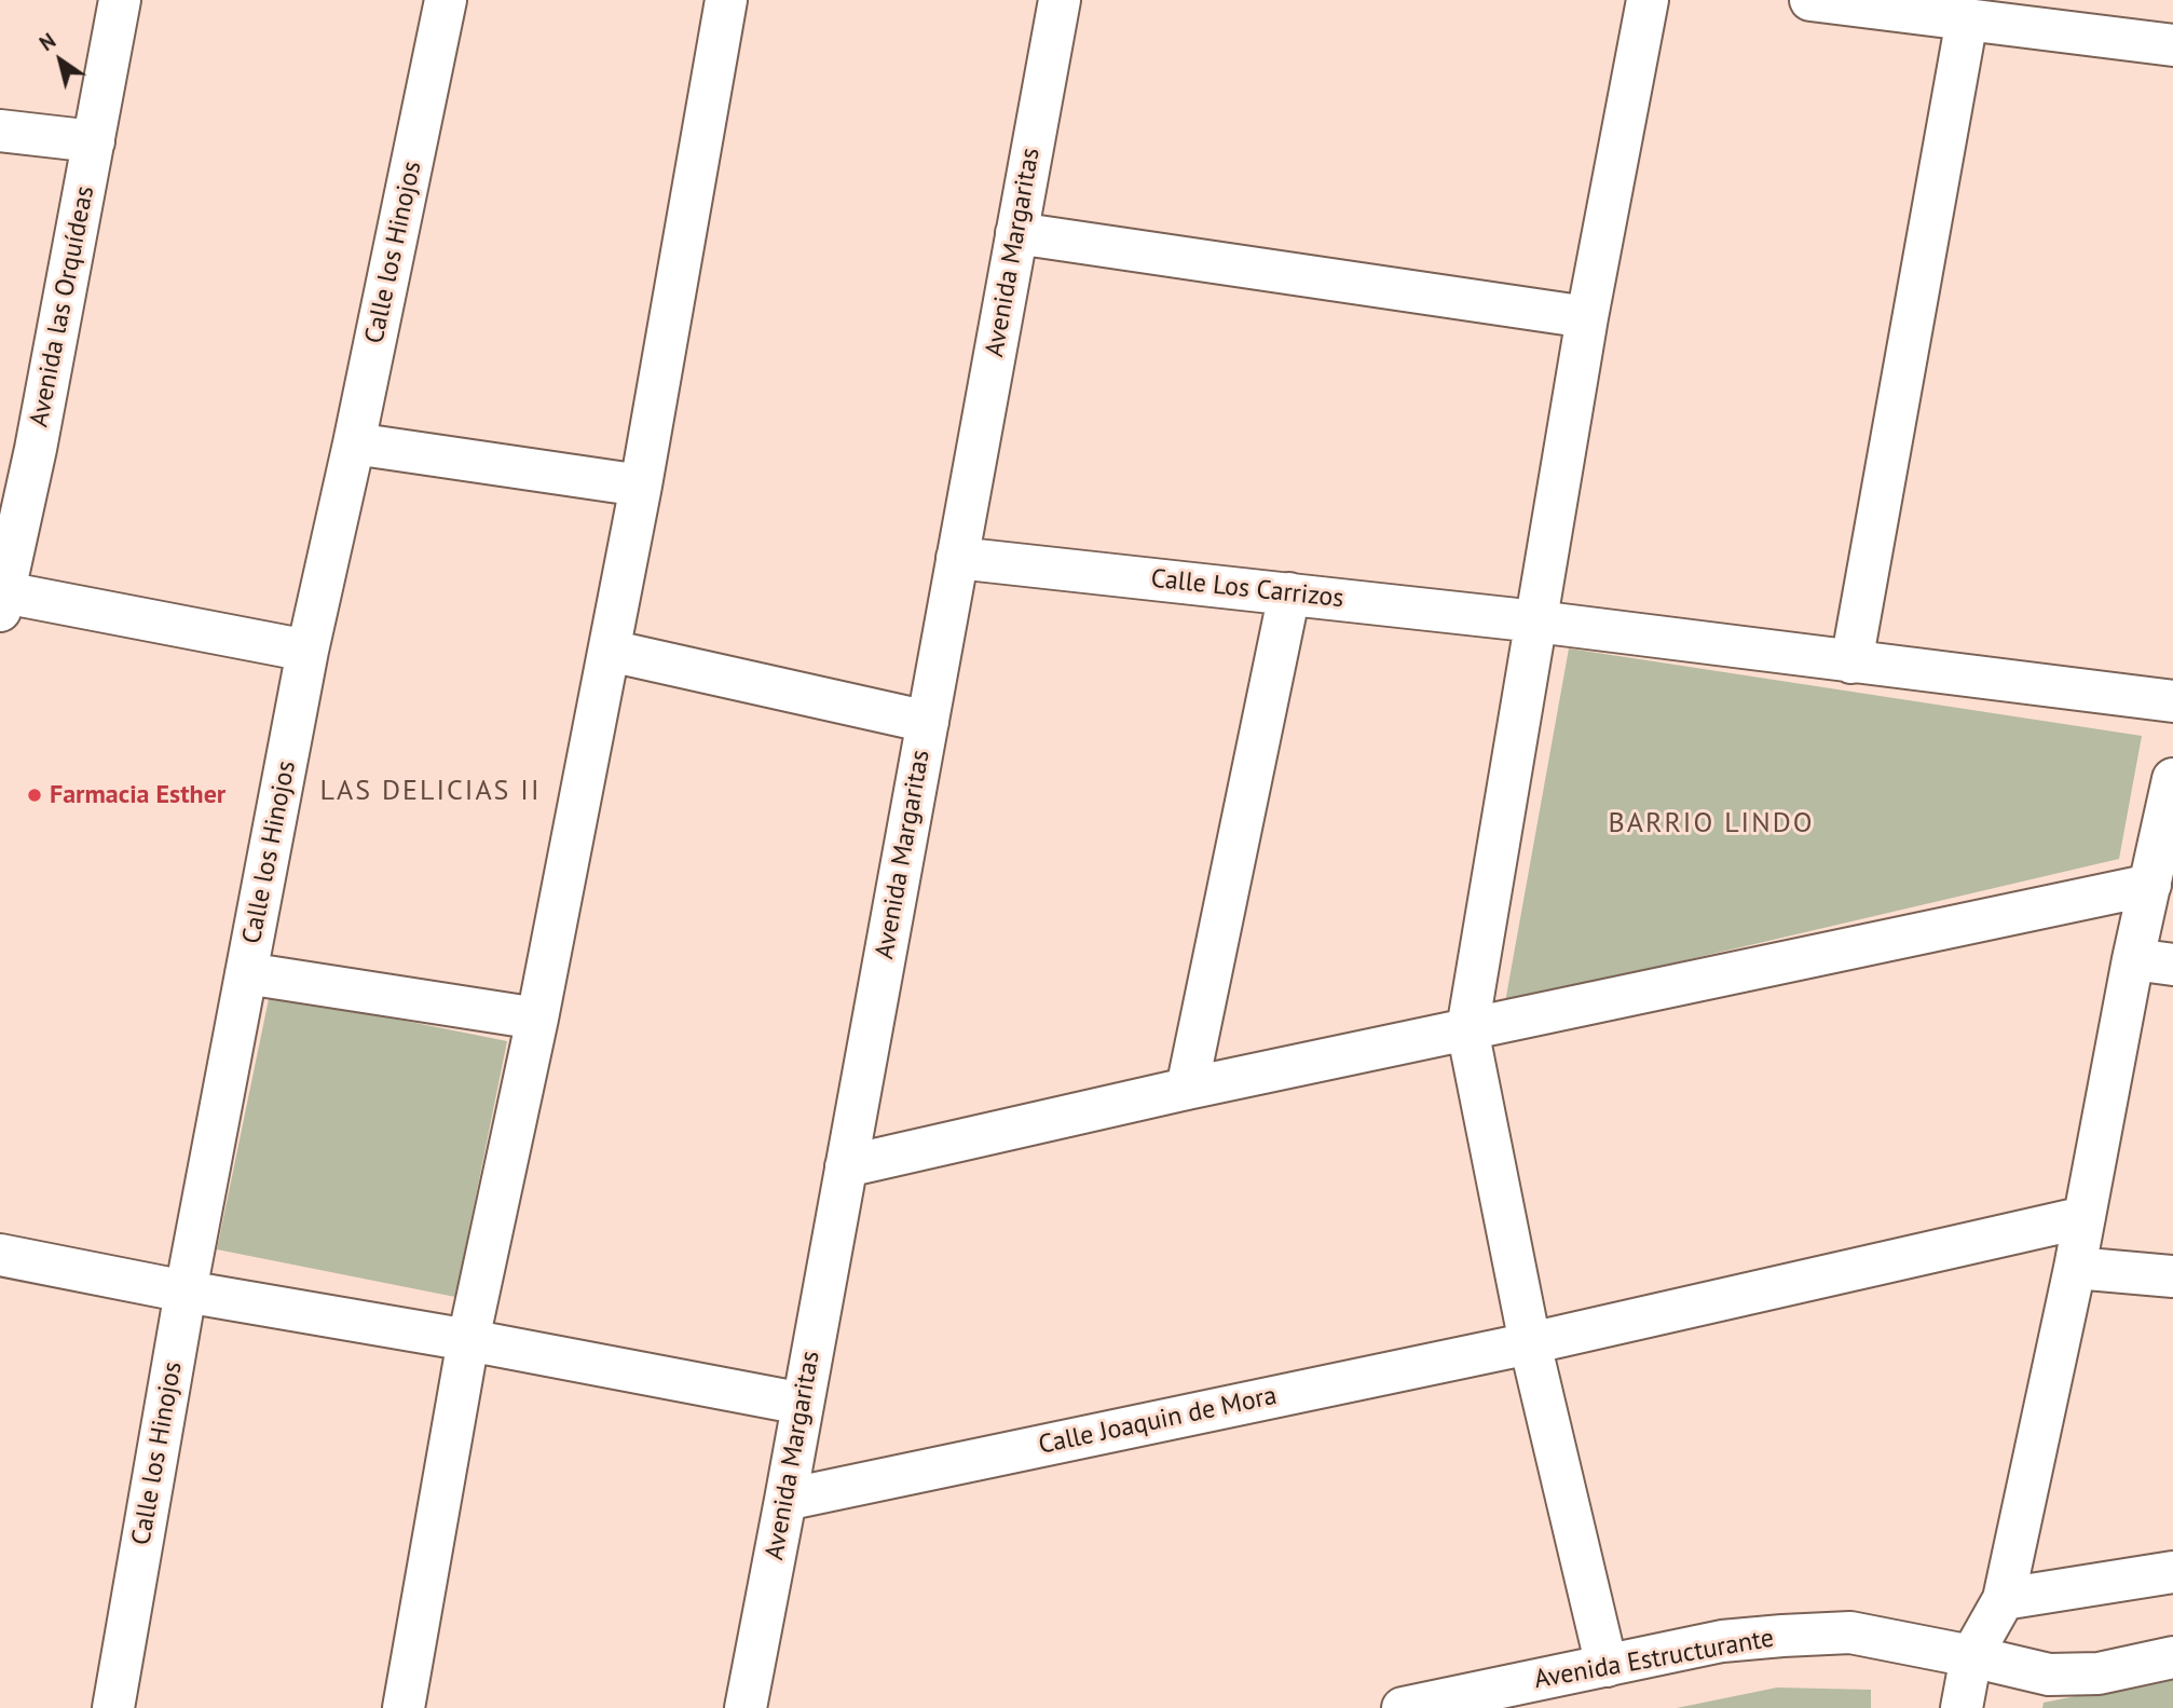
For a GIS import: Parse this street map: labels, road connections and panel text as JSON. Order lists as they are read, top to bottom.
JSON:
{
  "streets": {
    "street": [
      "Calle los Hinojos",
      "Avenida Margaritas",
      "Avenida las Orquídeas",
      "Calle Los Carrizos",
      "Calle Joaquin de Mora",
      "Avenida Estructurante"
    ]
  },
  "crossings": [
    ["Avenida Margaritas", "Calle Los Carrizos"],
    ["Avenida Margaritas", "Calle Joaquin de Mora"]
  ],
  "districts": ["LAS DELICIAS II", "BARRIO LINDO"],
  "places": ["Farmacia Esther"],
  "north": "top left"
}
